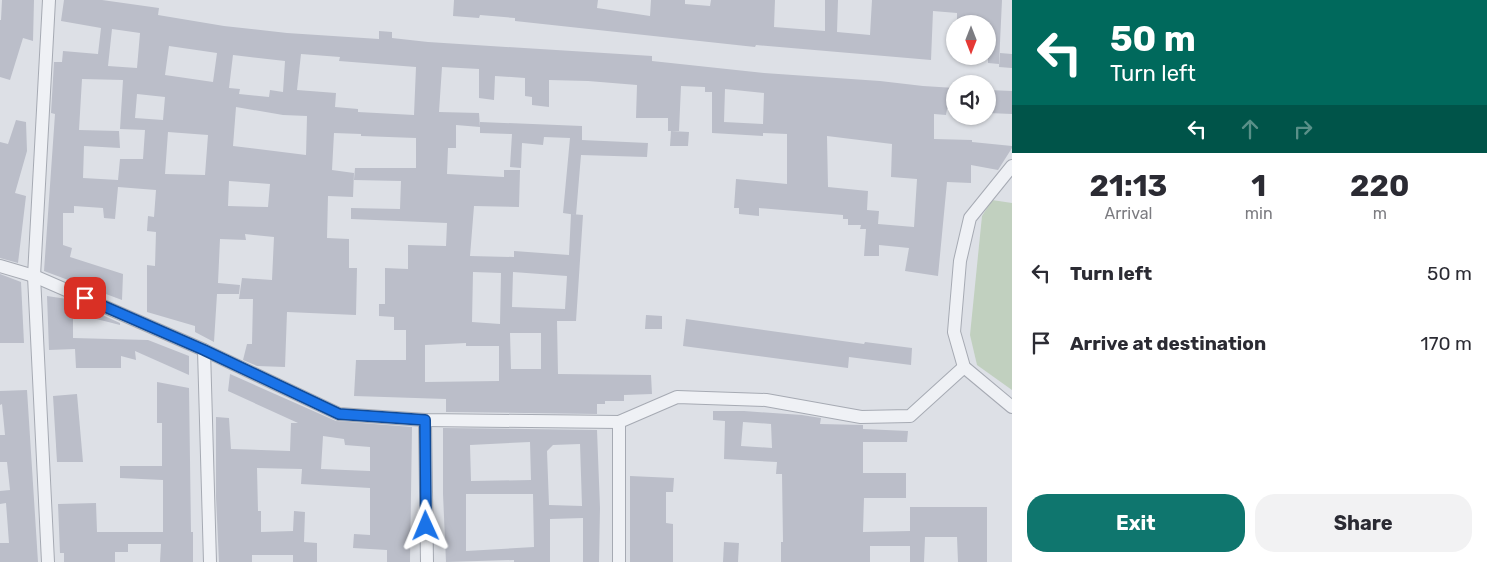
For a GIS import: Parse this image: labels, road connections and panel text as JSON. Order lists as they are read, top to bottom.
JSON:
{
  "north": "bottom",
  "page": {
    "turn": ["50 m", "Turn left"],
    "eta": [
      "21:13",
      "Arrival",
      "1",
      "min",
      "220",
      "m"
    ],
    "list": [
      {
        "name": "Turn left",
        "value": "50 m"
      },
      {
        "name": "Arrive at destination",
        "value": "170 m"
      }
    ],
    "buttons": ["Exit", "Share"]
  }
}
